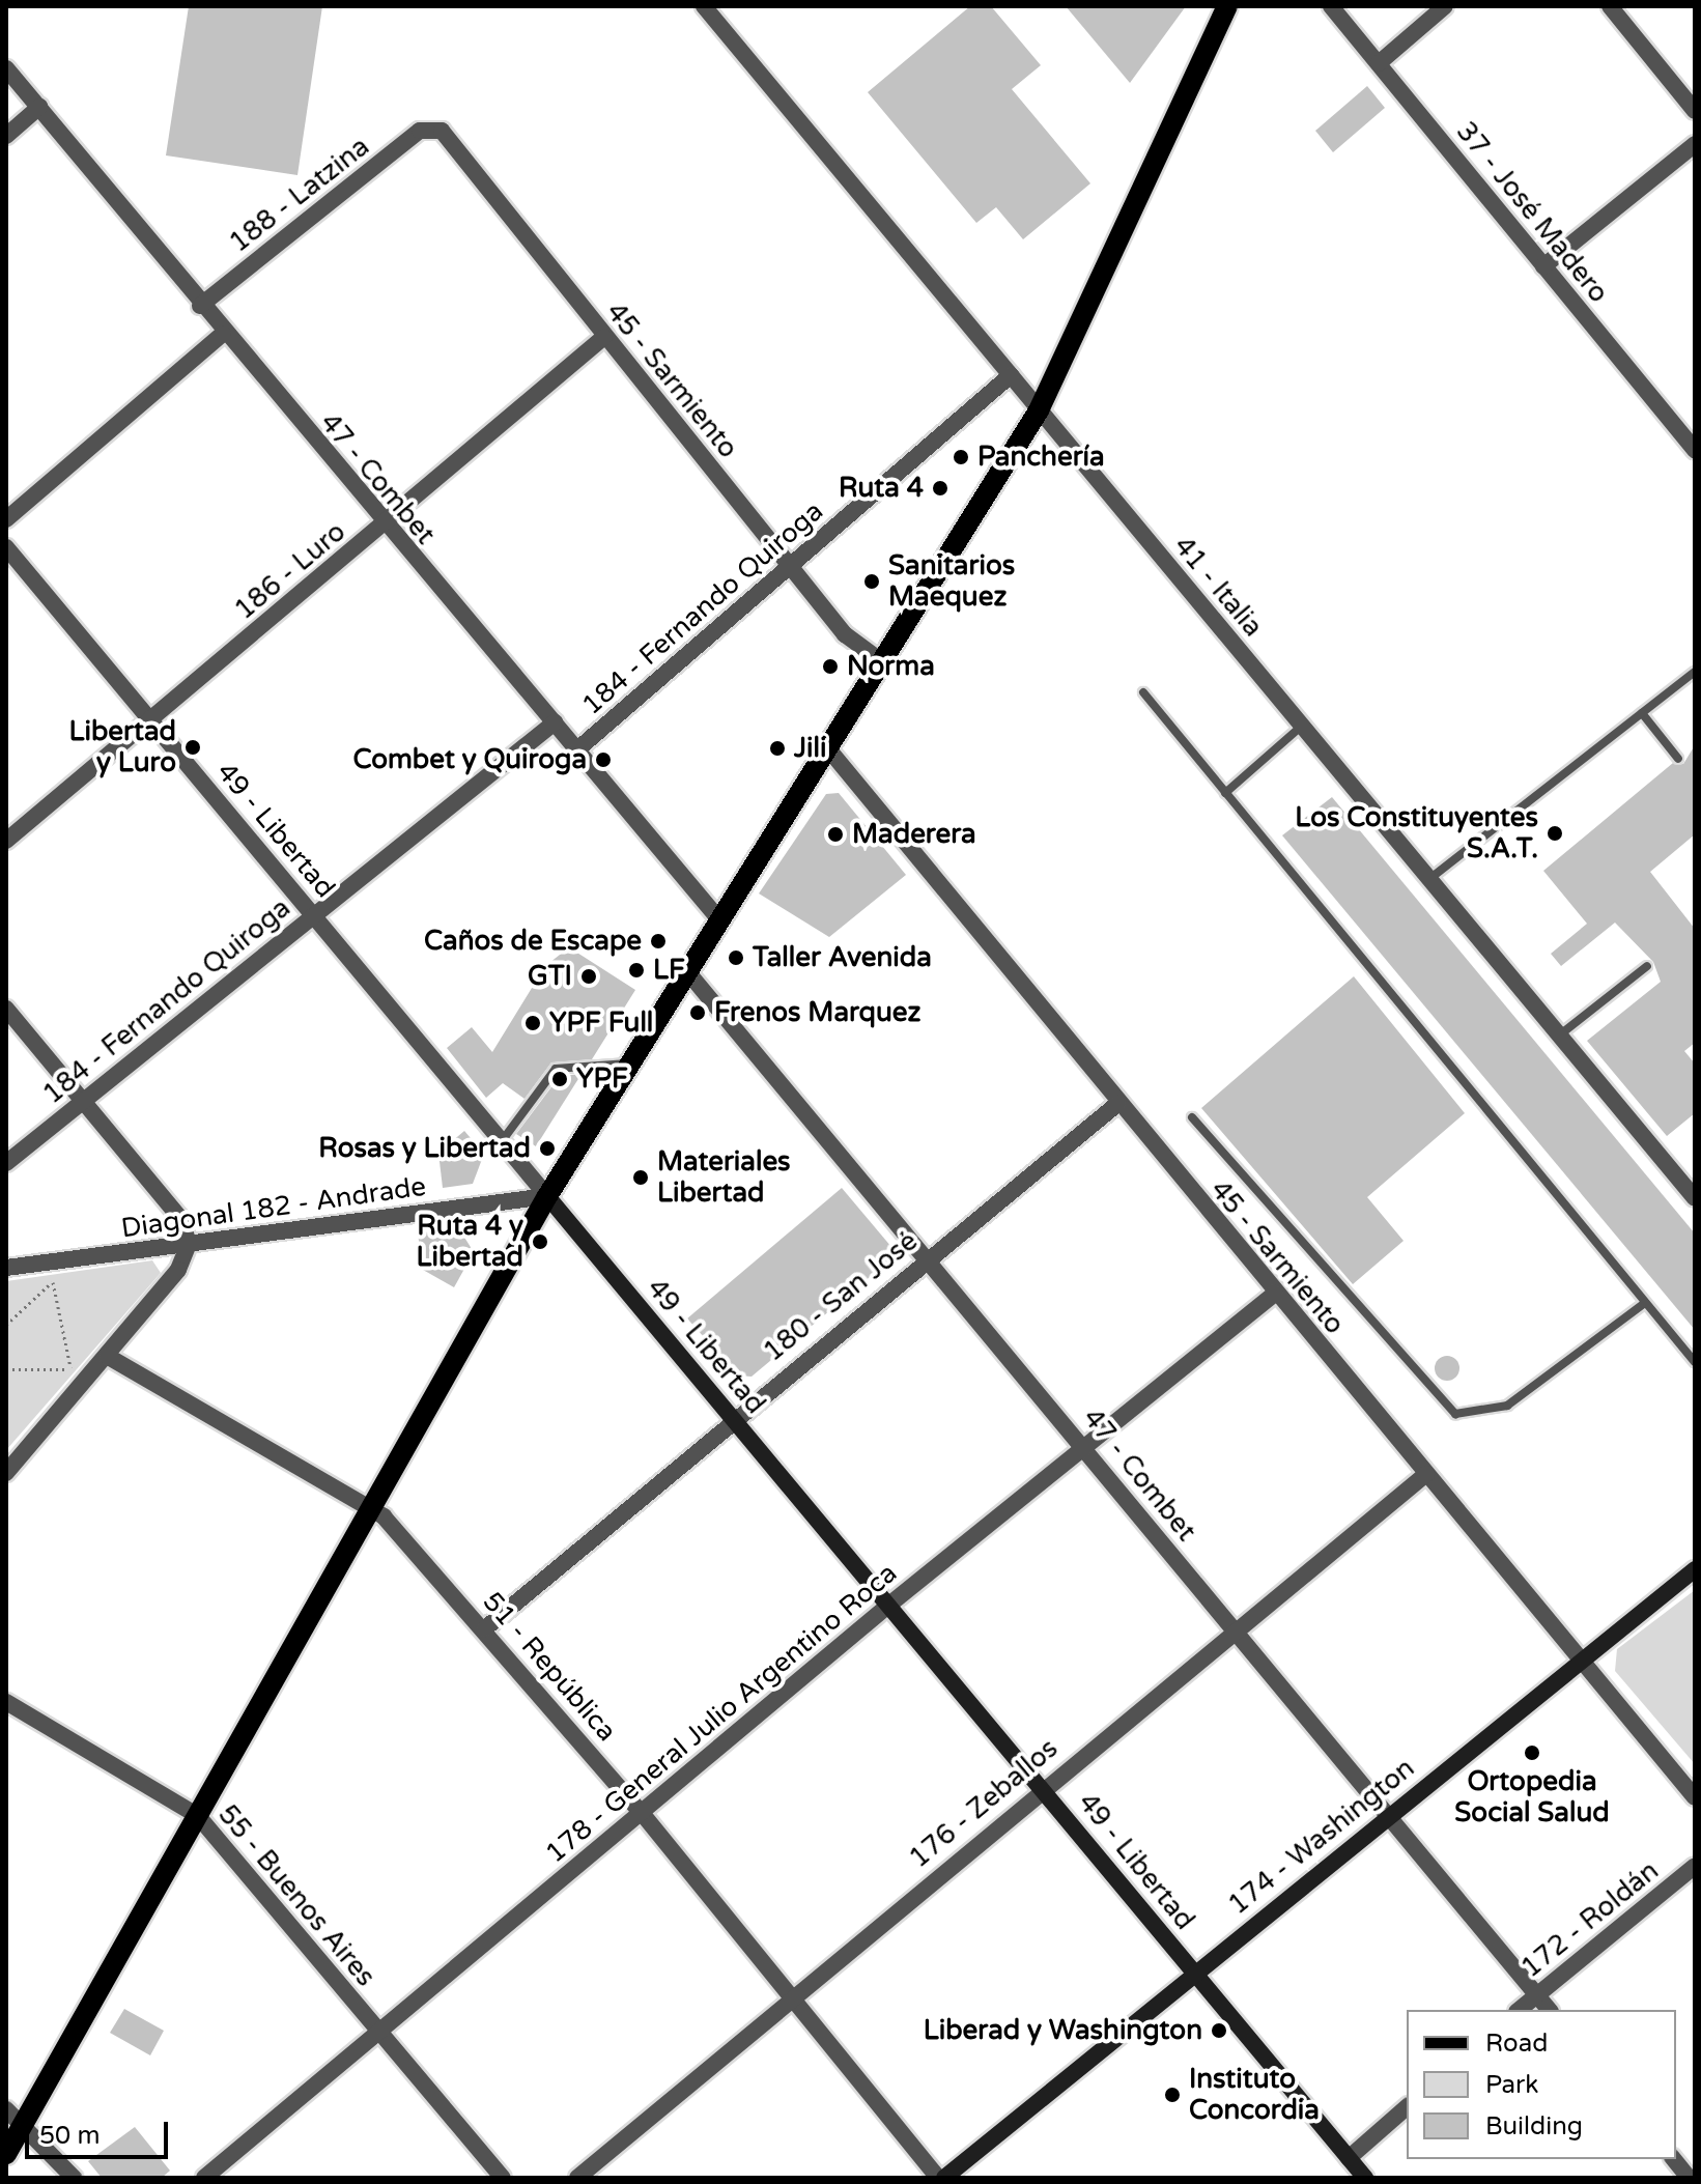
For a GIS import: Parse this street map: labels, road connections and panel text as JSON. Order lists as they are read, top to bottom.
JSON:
{
  "streets": {
    "street": [
      "188 - Latzina",
      "37 - José Madero",
      "45 - Sarmiento",
      "47 - Combet",
      "186 - Luro",
      "41 - Italia",
      "184 - Fernando Quiroga",
      "49 - Libertad",
      "Diagonal 182 - Andrade",
      "180 - San José",
      "51 - República",
      "178 - General Julio Argentino Roca",
      "176 - Zeballos",
      "174 - Washington",
      "55 - Buenos Aires",
      "172 - Roldán"
    ]
  },
  "crossings": [
    ["188 - Latzina", "45 - Sarmiento"],
    ["188 - Latzina", "47 - Combet"],
    ["45 - Sarmiento", "186 - Luro"],
    ["45 - Sarmiento", "184 - Fernando Quiroga"],
    ["45 - Sarmiento", "180 - San José"],
    ["45 - Sarmiento", "178 - General Julio Argentino Roca"],
    ["45 - Sarmiento", "176 - Zeballos"],
    ["45 - Sarmiento", "174 - Washington"],
    ["47 - Combet", "186 - Luro"],
    ["47 - Combet", "184 - Fernando Quiroga"],
    ["47 - Combet", "180 - San José"],
    ["47 - Combet", "178 - General Julio Argentino Roca"],
    ["47 - Combet", "176 - Zeballos"],
    ["47 - Combet", "174 - Washington"],
    ["47 - Combet", "172 - Roldán"],
    ["186 - Luro", "49 - Libertad"],
    ["41 - Italia", "184 - Fernando Quiroga"],
    ["184 - Fernando Quiroga", "49 - Libertad"],
    ["49 - Libertad", "Diagonal 182 - Andrade"],
    ["49 - Libertad", "180 - San José"],
    ["49 - Libertad", "178 - General Julio Argentino Roca"],
    ["49 - Libertad", "176 - Zeballos"],
    ["49 - Libertad", "174 - Washington"],
    ["180 - San José", "51 - República"],
    ["51 - República", "178 - General Julio Argentino Roca"],
    ["51 - República", "176 - Zeballos"],
    ["51 - República", "174 - Washington"],
    ["178 - General Julio Argentino Roca", "55 - Buenos Aires"]
  ],
  "places": [
    "Panchería",
    "Ruta 4",
    "Sanitarios Maequez",
    "Norma",
    "Libertad y Luro",
    "Jili",
    "Combet y Quiroga",
    "Los Constituyentes S.A.T.",
    "Maderera",
    "Caños de Escape",
    "Taller Avenida",
    "LF",
    "GTI",
    "Frenos Marquez",
    "YPF Full",
    "YPF",
    "Rosas y Libertad",
    "Materiales Libertad",
    "Ruta 4 y Libertad",
    "Ortopedia Social Salud",
    "Liberad y Washington",
    "Instituto Concordia"
  ],
  "legend": ["Road", "Park", "Building"],
  "scale_bar": "50 m"
}
